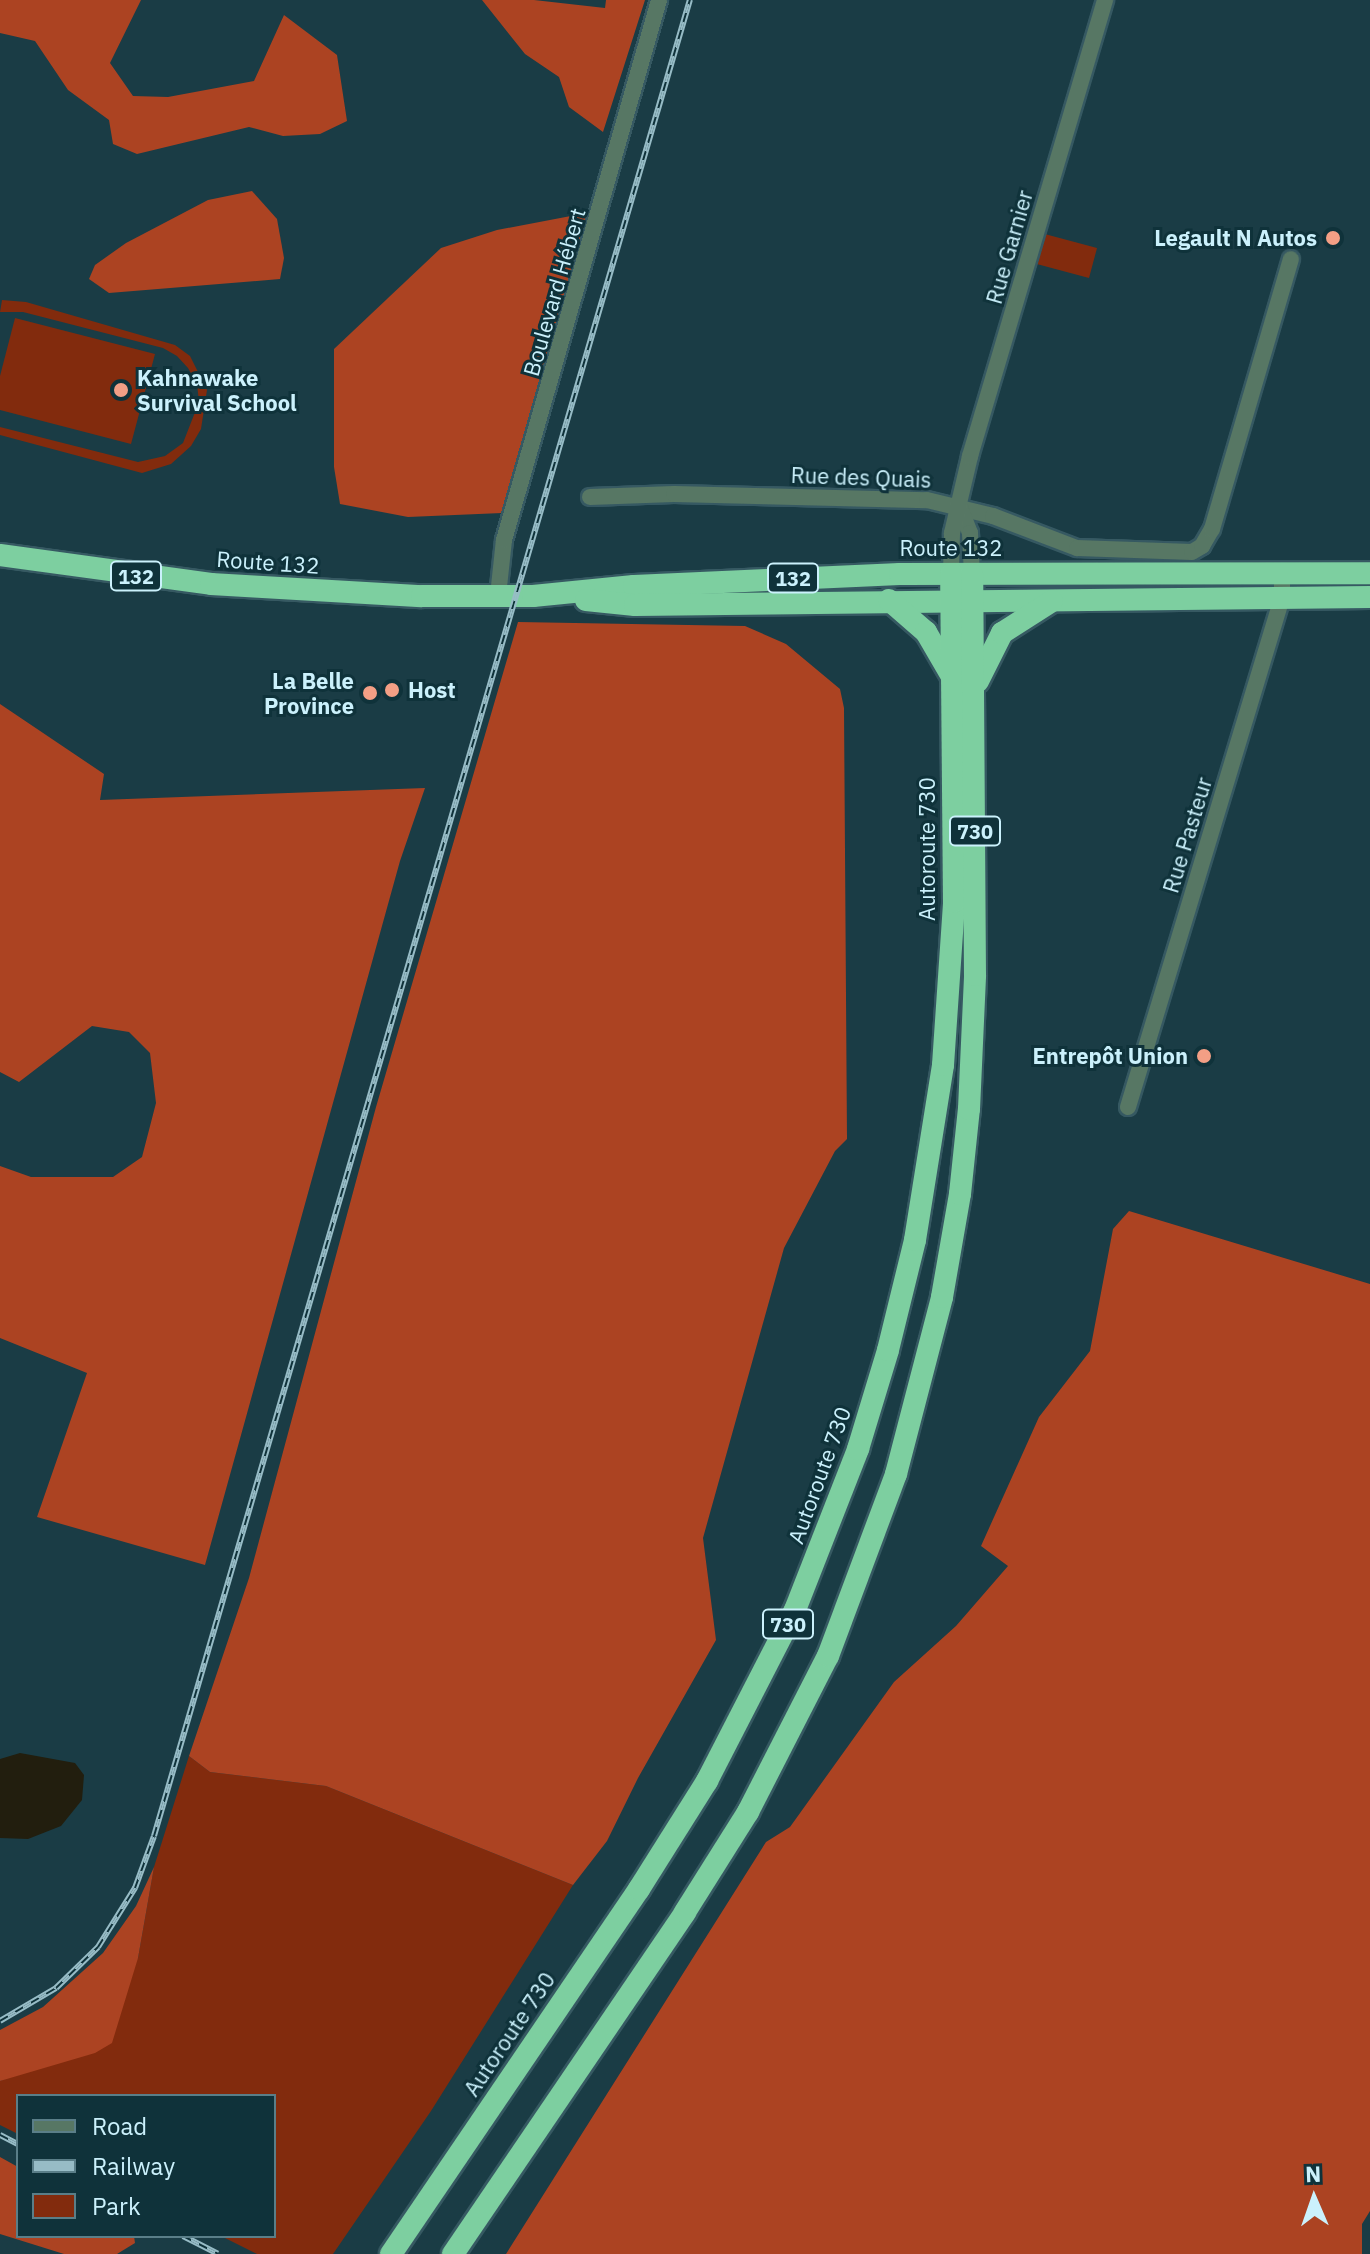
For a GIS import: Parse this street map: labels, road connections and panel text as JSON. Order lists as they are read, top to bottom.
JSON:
{
  "streets": {
    "highway": [
      "Route 132",
      "132",
      "730",
      "Autoroute 730"
    ],
    "street": [
      "Rue Garnier",
      "Boulevard Hébert",
      "Rue des Quais",
      "Rue Pasteur"
    ]
  },
  "crossings": [
    ["Rue Garnier", "Rue des Quais"],
    ["Rue Garnier", "Route 132"],
    ["Boulevard Hébert", "Route 132"],
    ["Route 132", "730"],
    ["Route 132", "Rue Pasteur"],
    ["Route 132", "Autoroute 730"],
    ["730", "Autoroute 730"]
  ],
  "places": [
    "Legault N Autos",
    "Kahnawake Survival School",
    "Host",
    "La Belle Province",
    "Entrepôt Union"
  ],
  "legend": ["Road", "Railway", "Park"],
  "north": "top"
}
